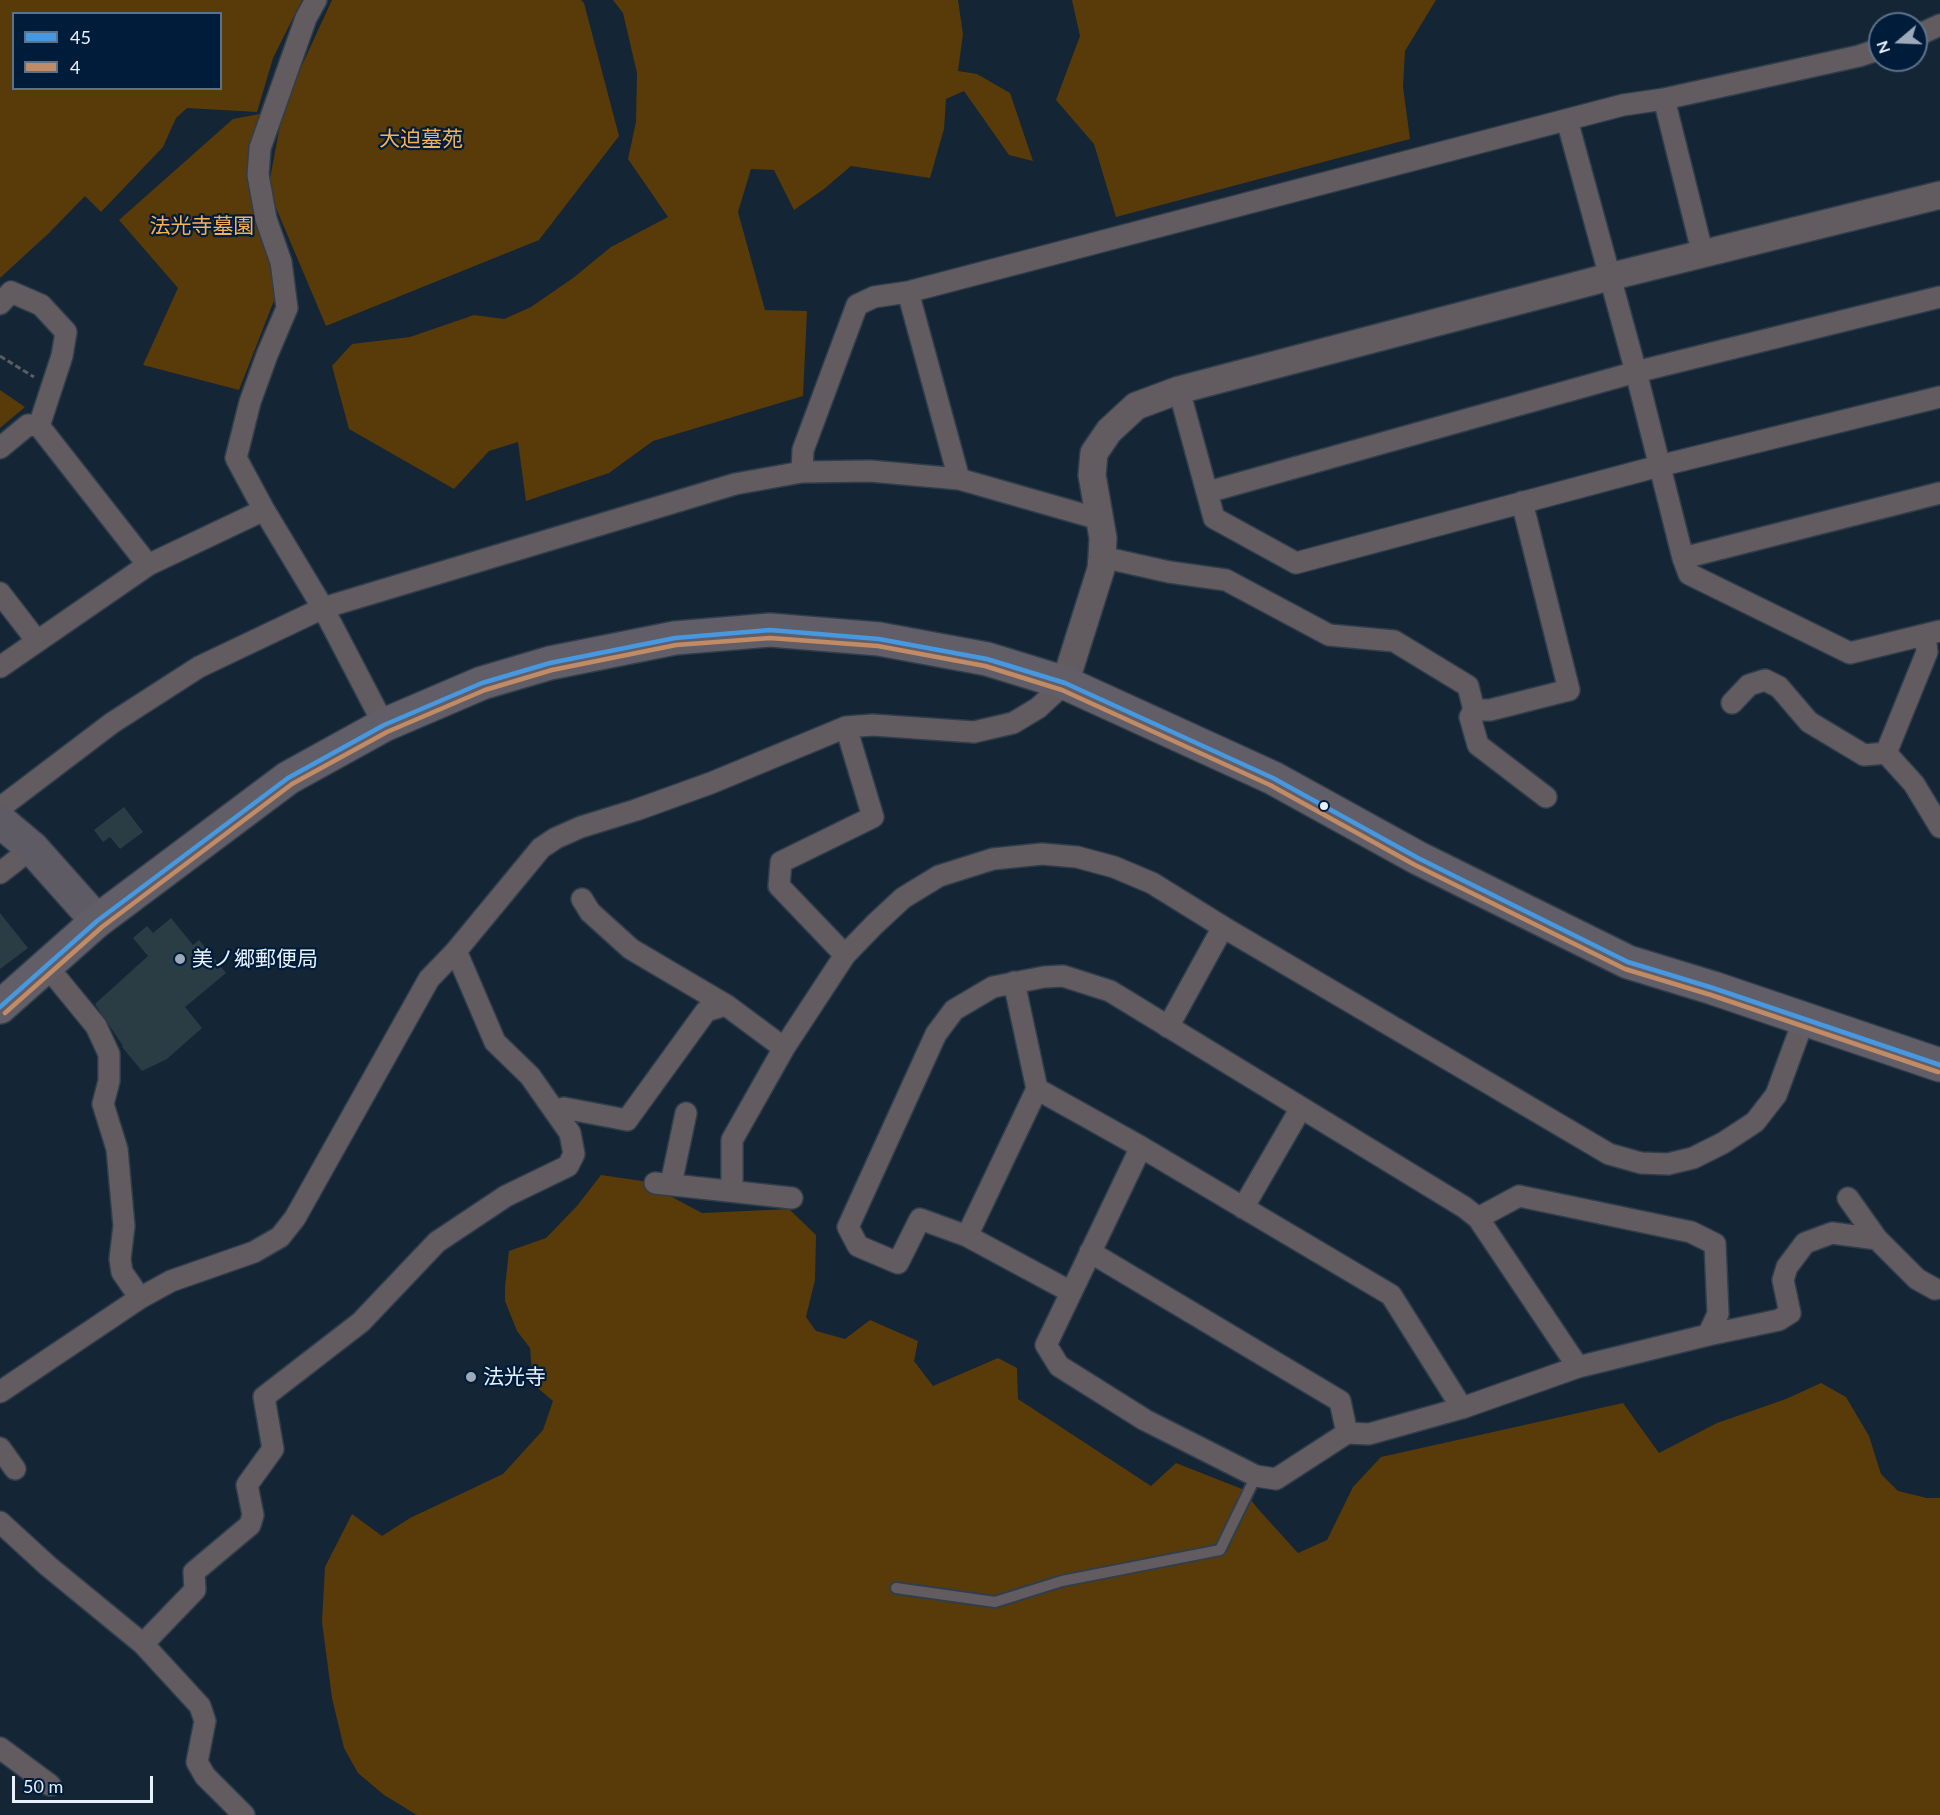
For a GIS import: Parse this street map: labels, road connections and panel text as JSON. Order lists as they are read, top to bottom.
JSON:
{
  "parks": ["大迫墓苑", "法光寺墓園"],
  "places": ["美ノ郷郵便局", "法光寺"],
  "lines": ["transit line 45", "transit line 4"],
  "legend": ["45", "4"],
  "scale_bar": "50 m",
  "north": "left"
}
